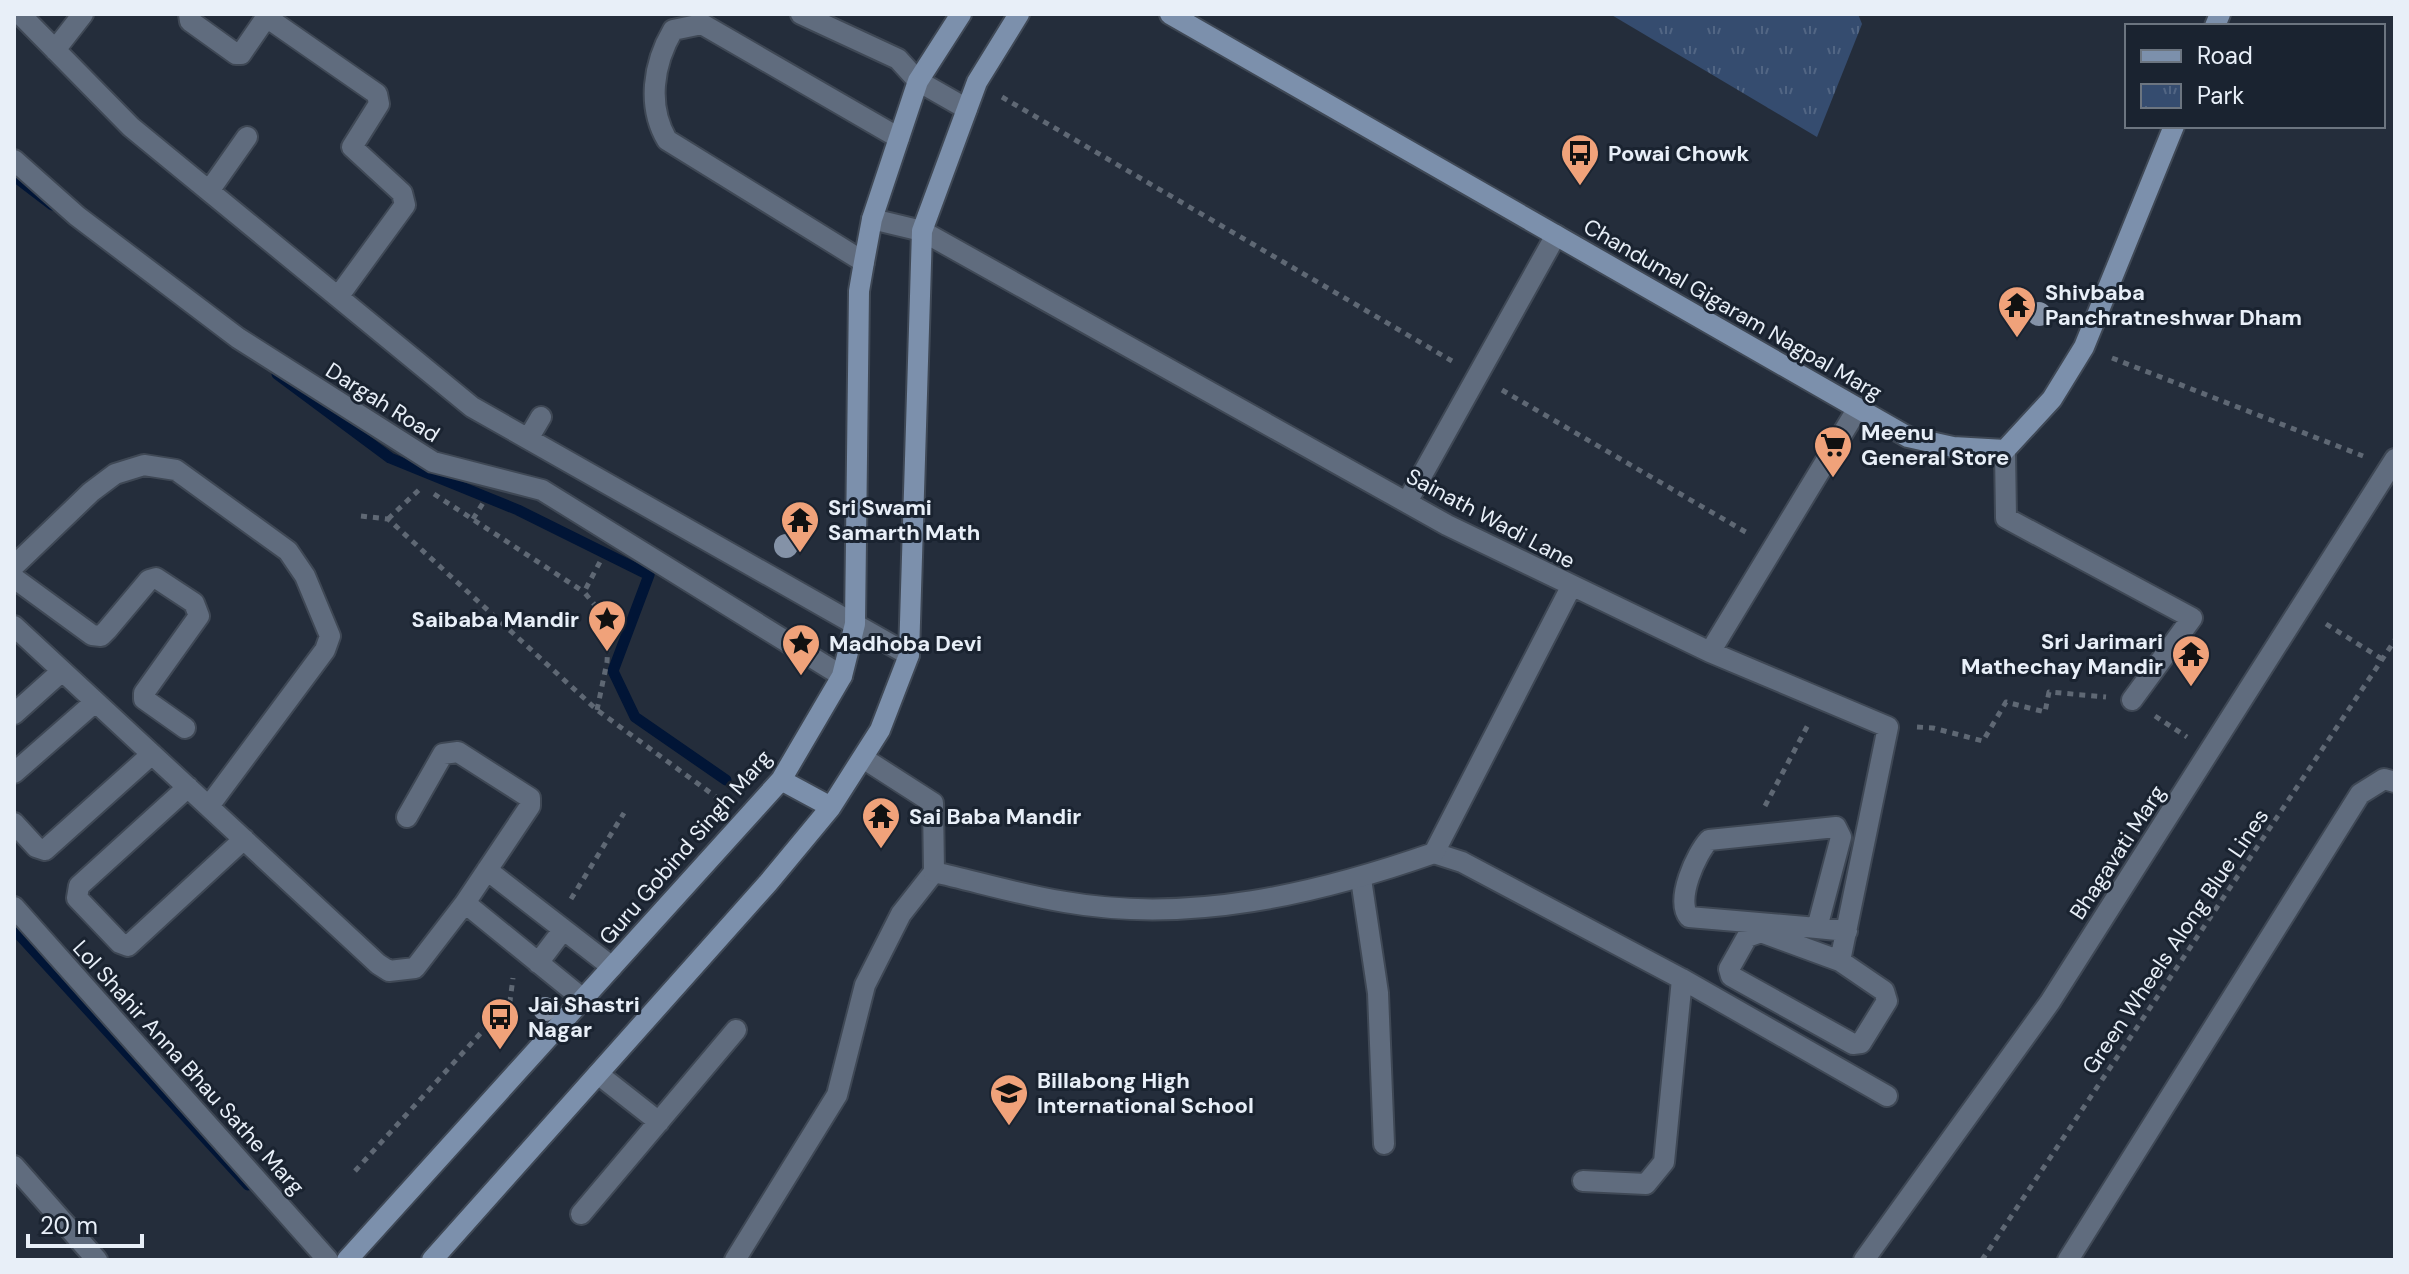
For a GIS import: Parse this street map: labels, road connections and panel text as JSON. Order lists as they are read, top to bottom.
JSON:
{
  "streets": {
    "street": [
      "Chandumal Gigaram Nagpal Marg",
      "Dargah Road",
      "Sainath Wadi Lane",
      "Guru Gobind Singh Marg",
      "Bhagavati Marg",
      "Lol Shahir Anna Bhau Sathe Marg"
    ],
    "path": ["Green Wheels Along Blue Lines"]
  },
  "crossings": [
    ["Dargah Road", "Guru Gobind Singh Marg"],
    ["Sainath Wadi Lane", "Guru Gobind Singh Marg"]
  ],
  "places": {
    "bus stop": ["Powai Chowk", "Jai Shastri Nagar"],
    "temple": [
      "Shivbaba Panchratneshwar Dham",
      "Sri Swami Samarth Math",
      "Sri Jarimari Mathechay Mandir",
      "Sai Baba Mandir"
    ],
    "supermarket": ["Meenu General Store"],
    "place": ["Saibaba Mandir", "Madhoba Devi"],
    "school or university": ["Billabong High International School"]
  },
  "legend": ["Road", "Park"],
  "scale_bar": "20 m"
}
